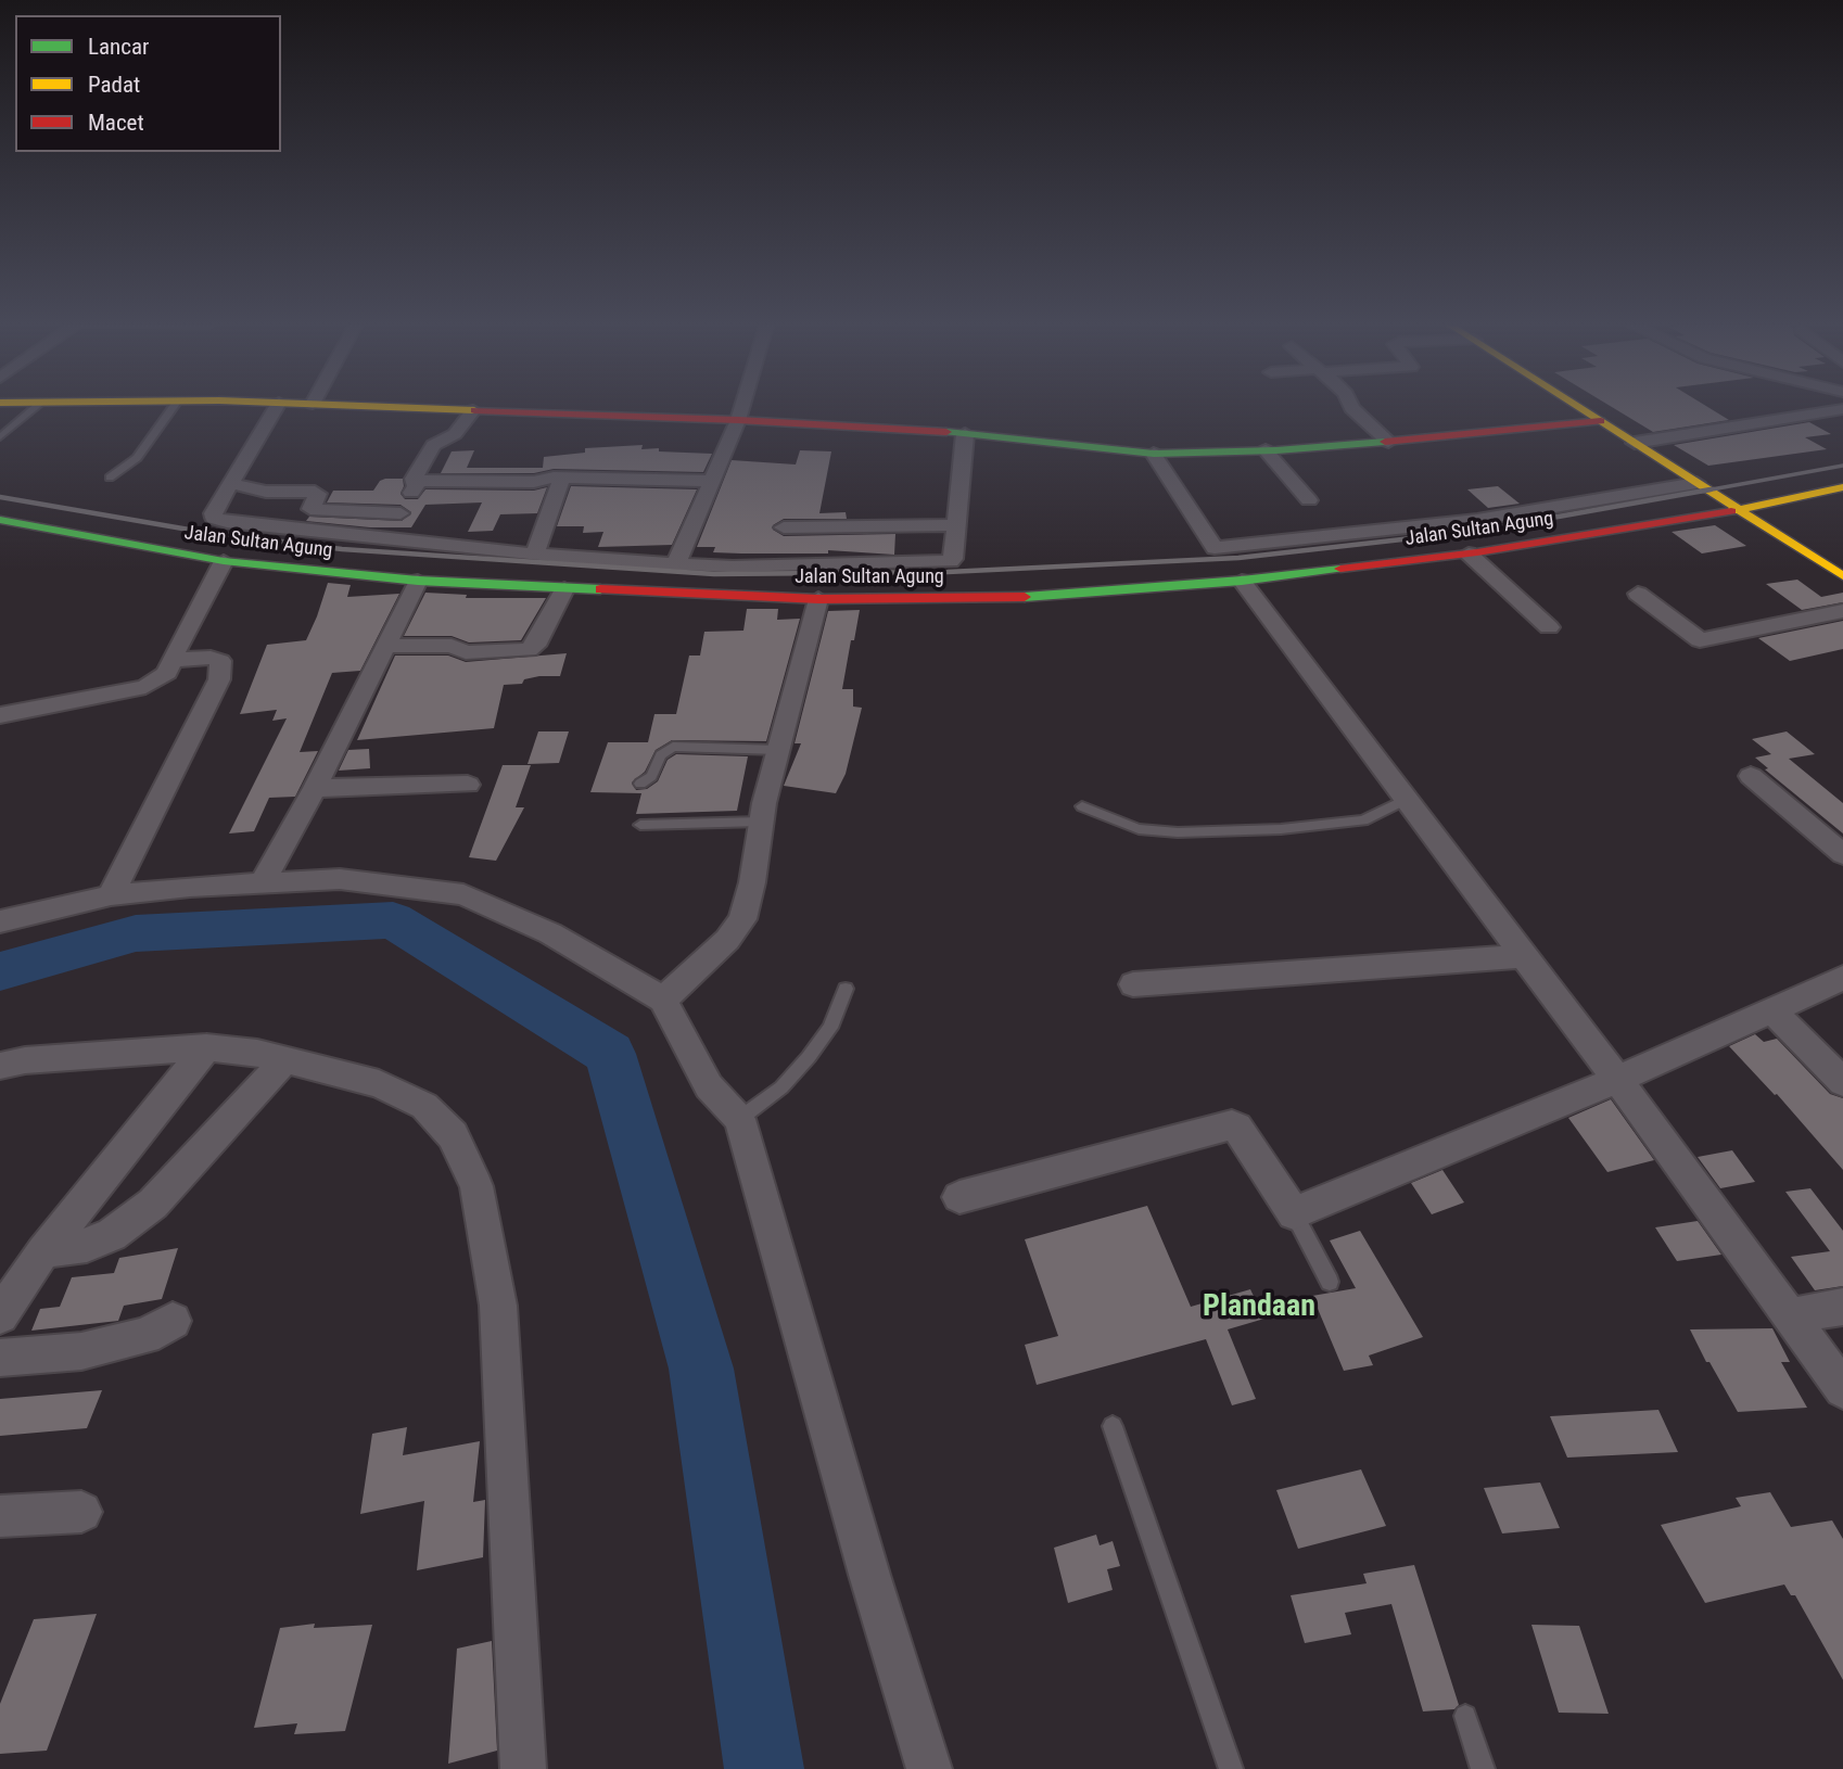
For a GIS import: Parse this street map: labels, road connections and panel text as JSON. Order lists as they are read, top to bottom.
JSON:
{
  "streets": {
    "street": ["Jalan Sultan Agung"]
  },
  "districts": ["Plandaan"],
  "legend": ["Lancar", "Padat", "Macet"]
}
